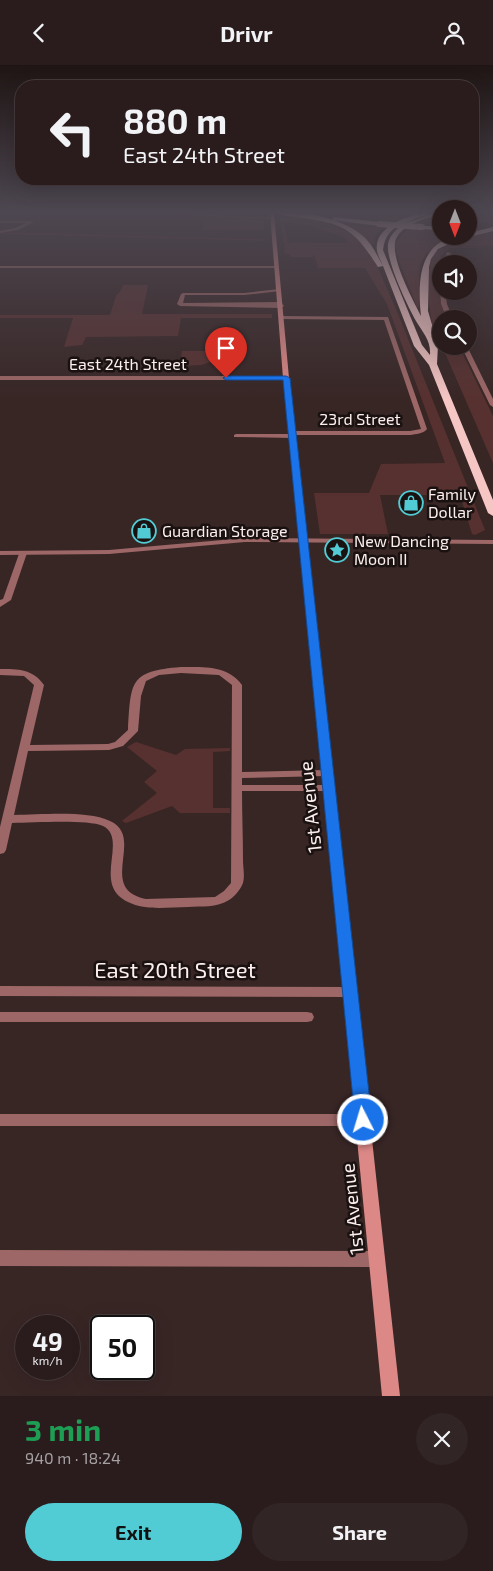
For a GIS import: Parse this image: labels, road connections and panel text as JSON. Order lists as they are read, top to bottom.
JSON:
{
  "streets": {
    "main road": ["1st Avenue"],
    "street": ["East 24th Street", "23rd Street", "East 20th Street"]
  },
  "crossings": [
    ["East 24th Street", "1st Avenue"],
    ["23rd Street", "1st Avenue"],
    ["1st Avenue", "East 20th Street"]
  ],
  "places": {
    "shop": ["Family Dollar", "Guardian Storage"],
    "place": ["New Dancing Moon II"]
  },
  "north": "bottom",
  "page": {
    "header": "Drivr",
    "turn": ["880 m", "East 24th Street"],
    "speed": "49 km/h",
    "limit": "50",
    "heading": ["3 min", "940 m · 18:24"],
    "buttons": ["Exit", "Share"]
  }
}
